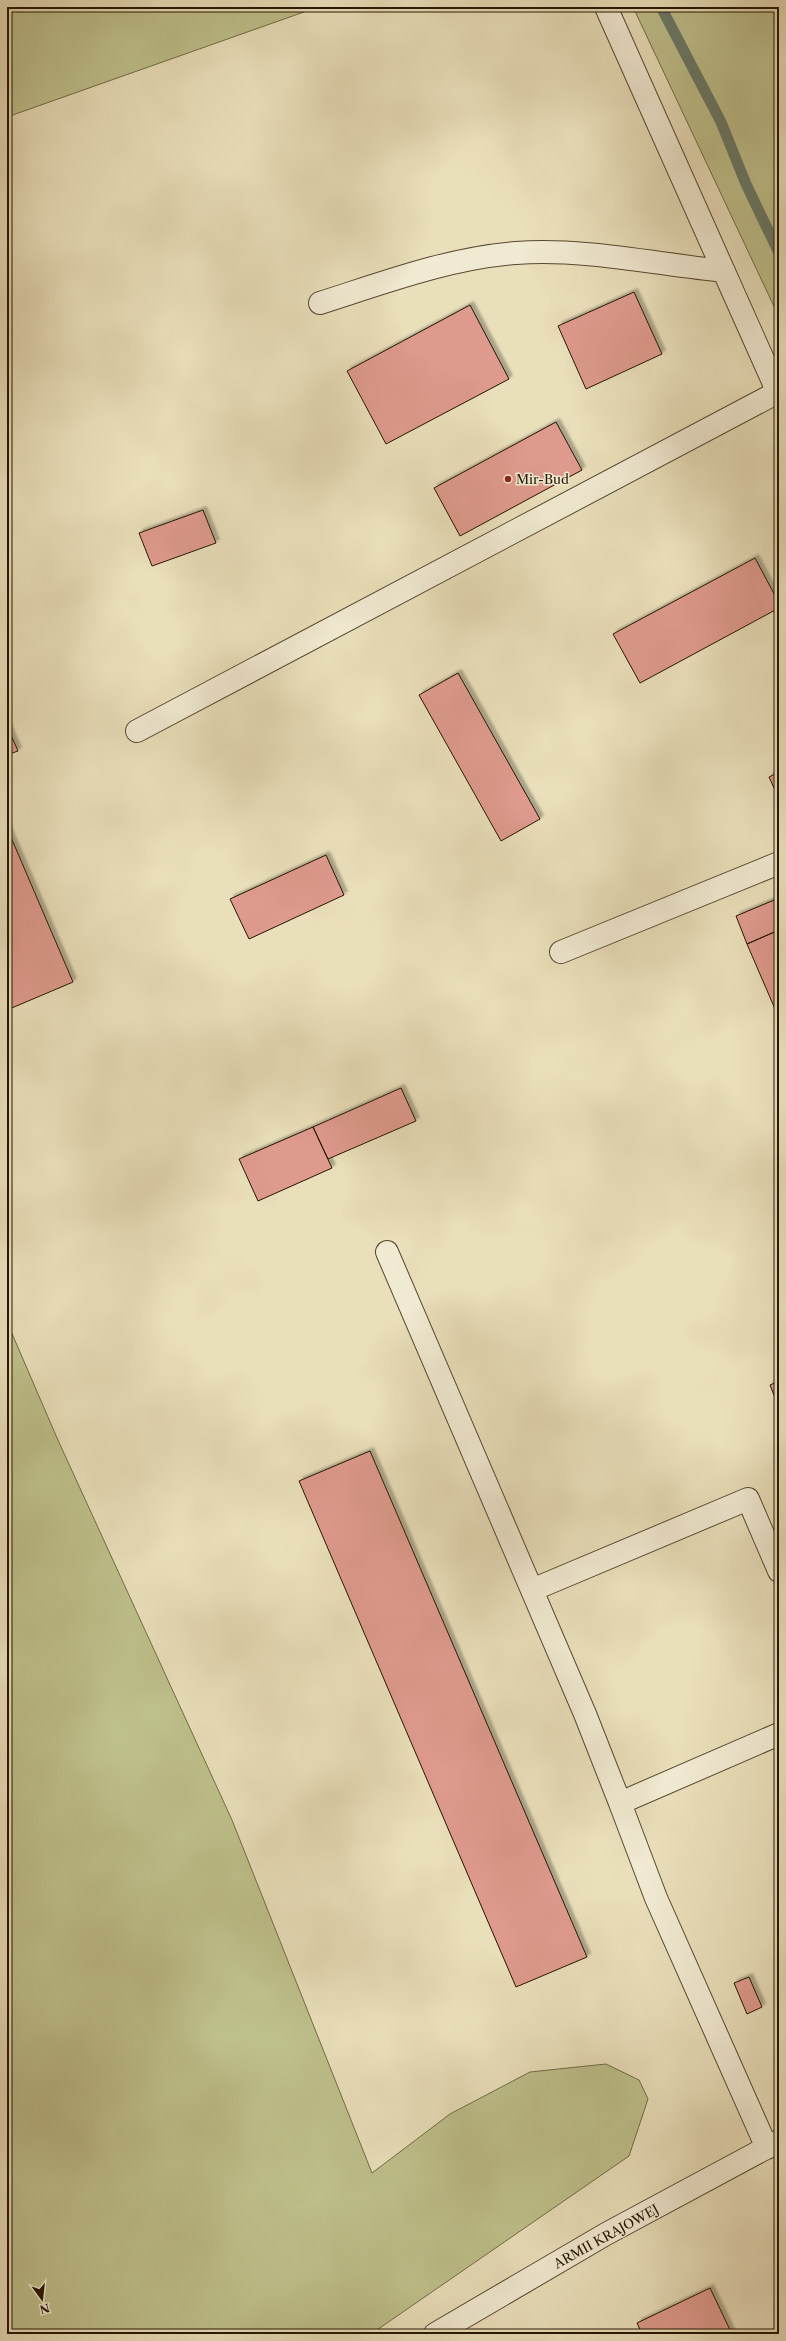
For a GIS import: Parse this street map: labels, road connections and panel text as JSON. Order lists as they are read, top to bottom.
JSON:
{
  "streets": {
    "street": ["ARMII KRAJOWEJ"]
  },
  "places": ["Mir-Bud"],
  "north": "bottom"
}
